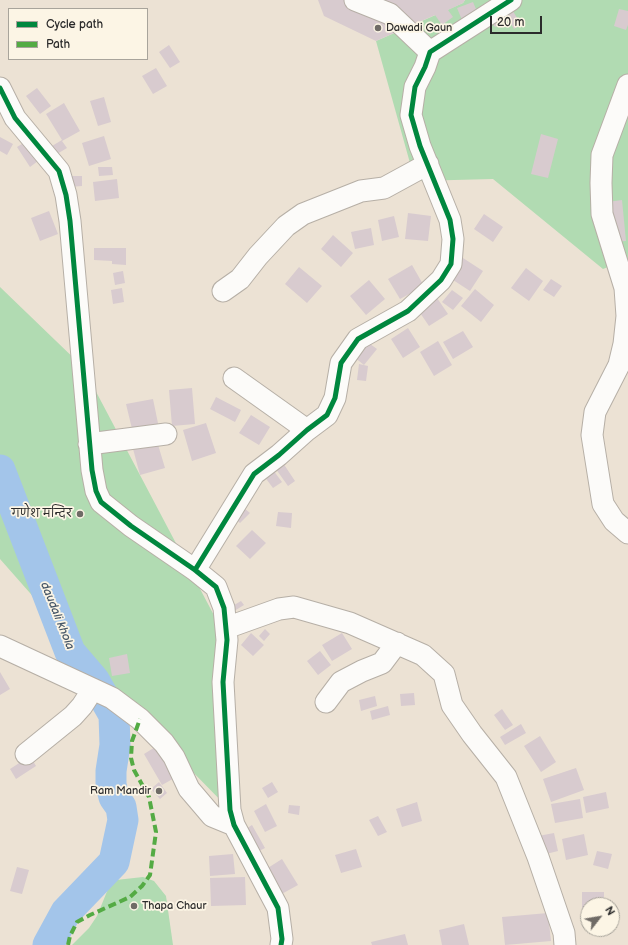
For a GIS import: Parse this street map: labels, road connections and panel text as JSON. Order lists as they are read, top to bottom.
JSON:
{
  "water": ["daudali khola"],
  "places": [
    "Dawadi Gaun",
    "गणेश मन्दिर",
    "Ram Mandir",
    "Thapa Chaur"
  ],
  "legend": ["Cycle path", "Path"],
  "scale_bar": "20 m",
  "north": "top right"
}
